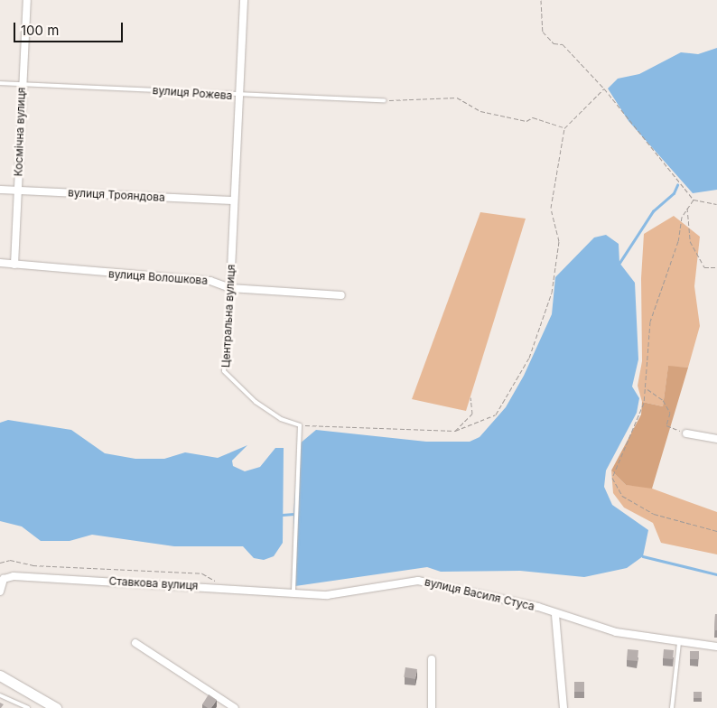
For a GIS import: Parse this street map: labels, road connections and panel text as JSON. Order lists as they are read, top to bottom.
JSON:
{
  "streets": {
    "street": [
      "Космічна вулиця",
      "вулиця Трояндова",
      "вулиця Волошкова",
      "Центральна вулиця",
      "Ставкова вулиця",
      "вулиця Василя Стуса"
    ],
    "lane": ["вулиця Рожева"]
  },
  "crossings": [
    ["вулиця Рожева", "Космічна вулиця"],
    ["вулиця Рожева", "Центральна вулиця"],
    ["Космічна вулиця", "вулиця Трояндова"],
    ["Космічна вулиця", "вулиця Волошкова"],
    ["вулиця Трояндова", "Центральна вулиця"],
    ["вулиця Волошкова", "Центральна вулиця"],
    ["Ставкова вулиця", "вулиця Василя Стуса"]
  ],
  "scale_bar": "100 m"
}
